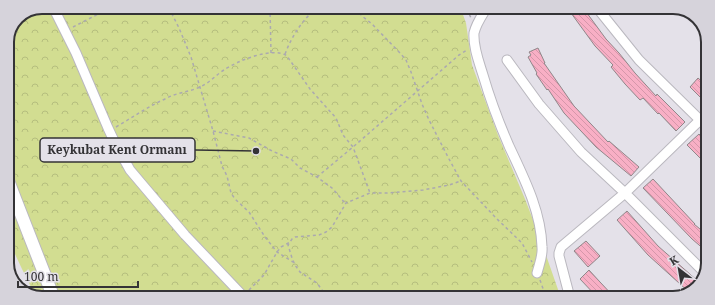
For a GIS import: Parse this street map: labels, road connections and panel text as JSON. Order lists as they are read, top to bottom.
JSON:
{
  "places": ["Keykubat Kent Ormanı"],
  "scale_bar": "100 m",
  "north": "top left"
}
